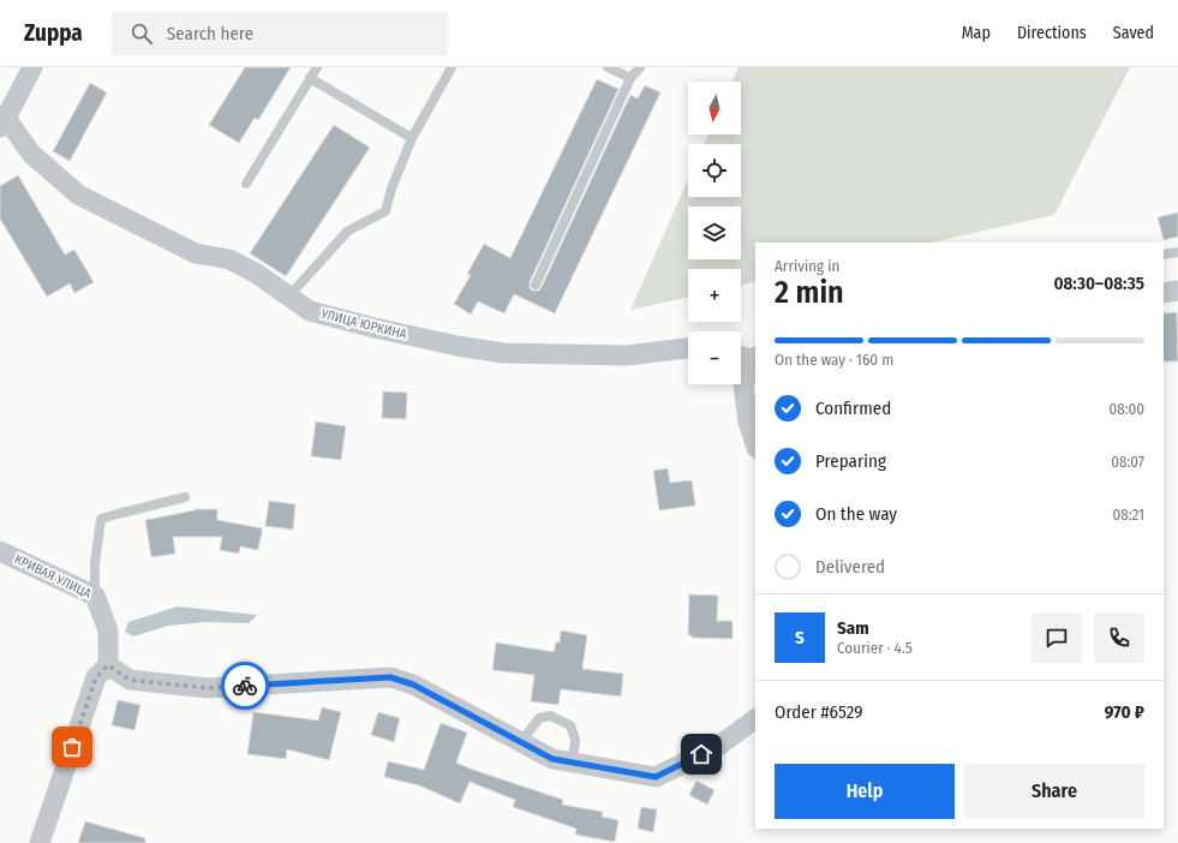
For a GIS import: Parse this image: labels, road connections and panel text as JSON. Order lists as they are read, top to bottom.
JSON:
{
  "streets": {
    "street": ["УЛИЦА ЮРКИНА", "КРИВАЯ УЛИЦА"]
  },
  "north": "bottom",
  "page": {
    "header": "Zuppa",
    "search": "Search here",
    "nav": ["Map", "Directions", "Saved"],
    "map_buttons": ["+", "−"],
    "heading": ["2 min", "Arriving in", "08:30–08:35"],
    "panel": [
      "Sam",
      "Courier · 4.5",
      "Order #6529",
      "970 ₽"
    ],
    "bar": "On the way · 160 m",
    "list": [
      ["Confirmed", "08:00"],
      ["Preparing", "08:07"],
      ["On the way", "08:21"],
      "Delivered"
    ],
    "round": "S",
    "buttons": ["Help", "Share"]
  }
}
